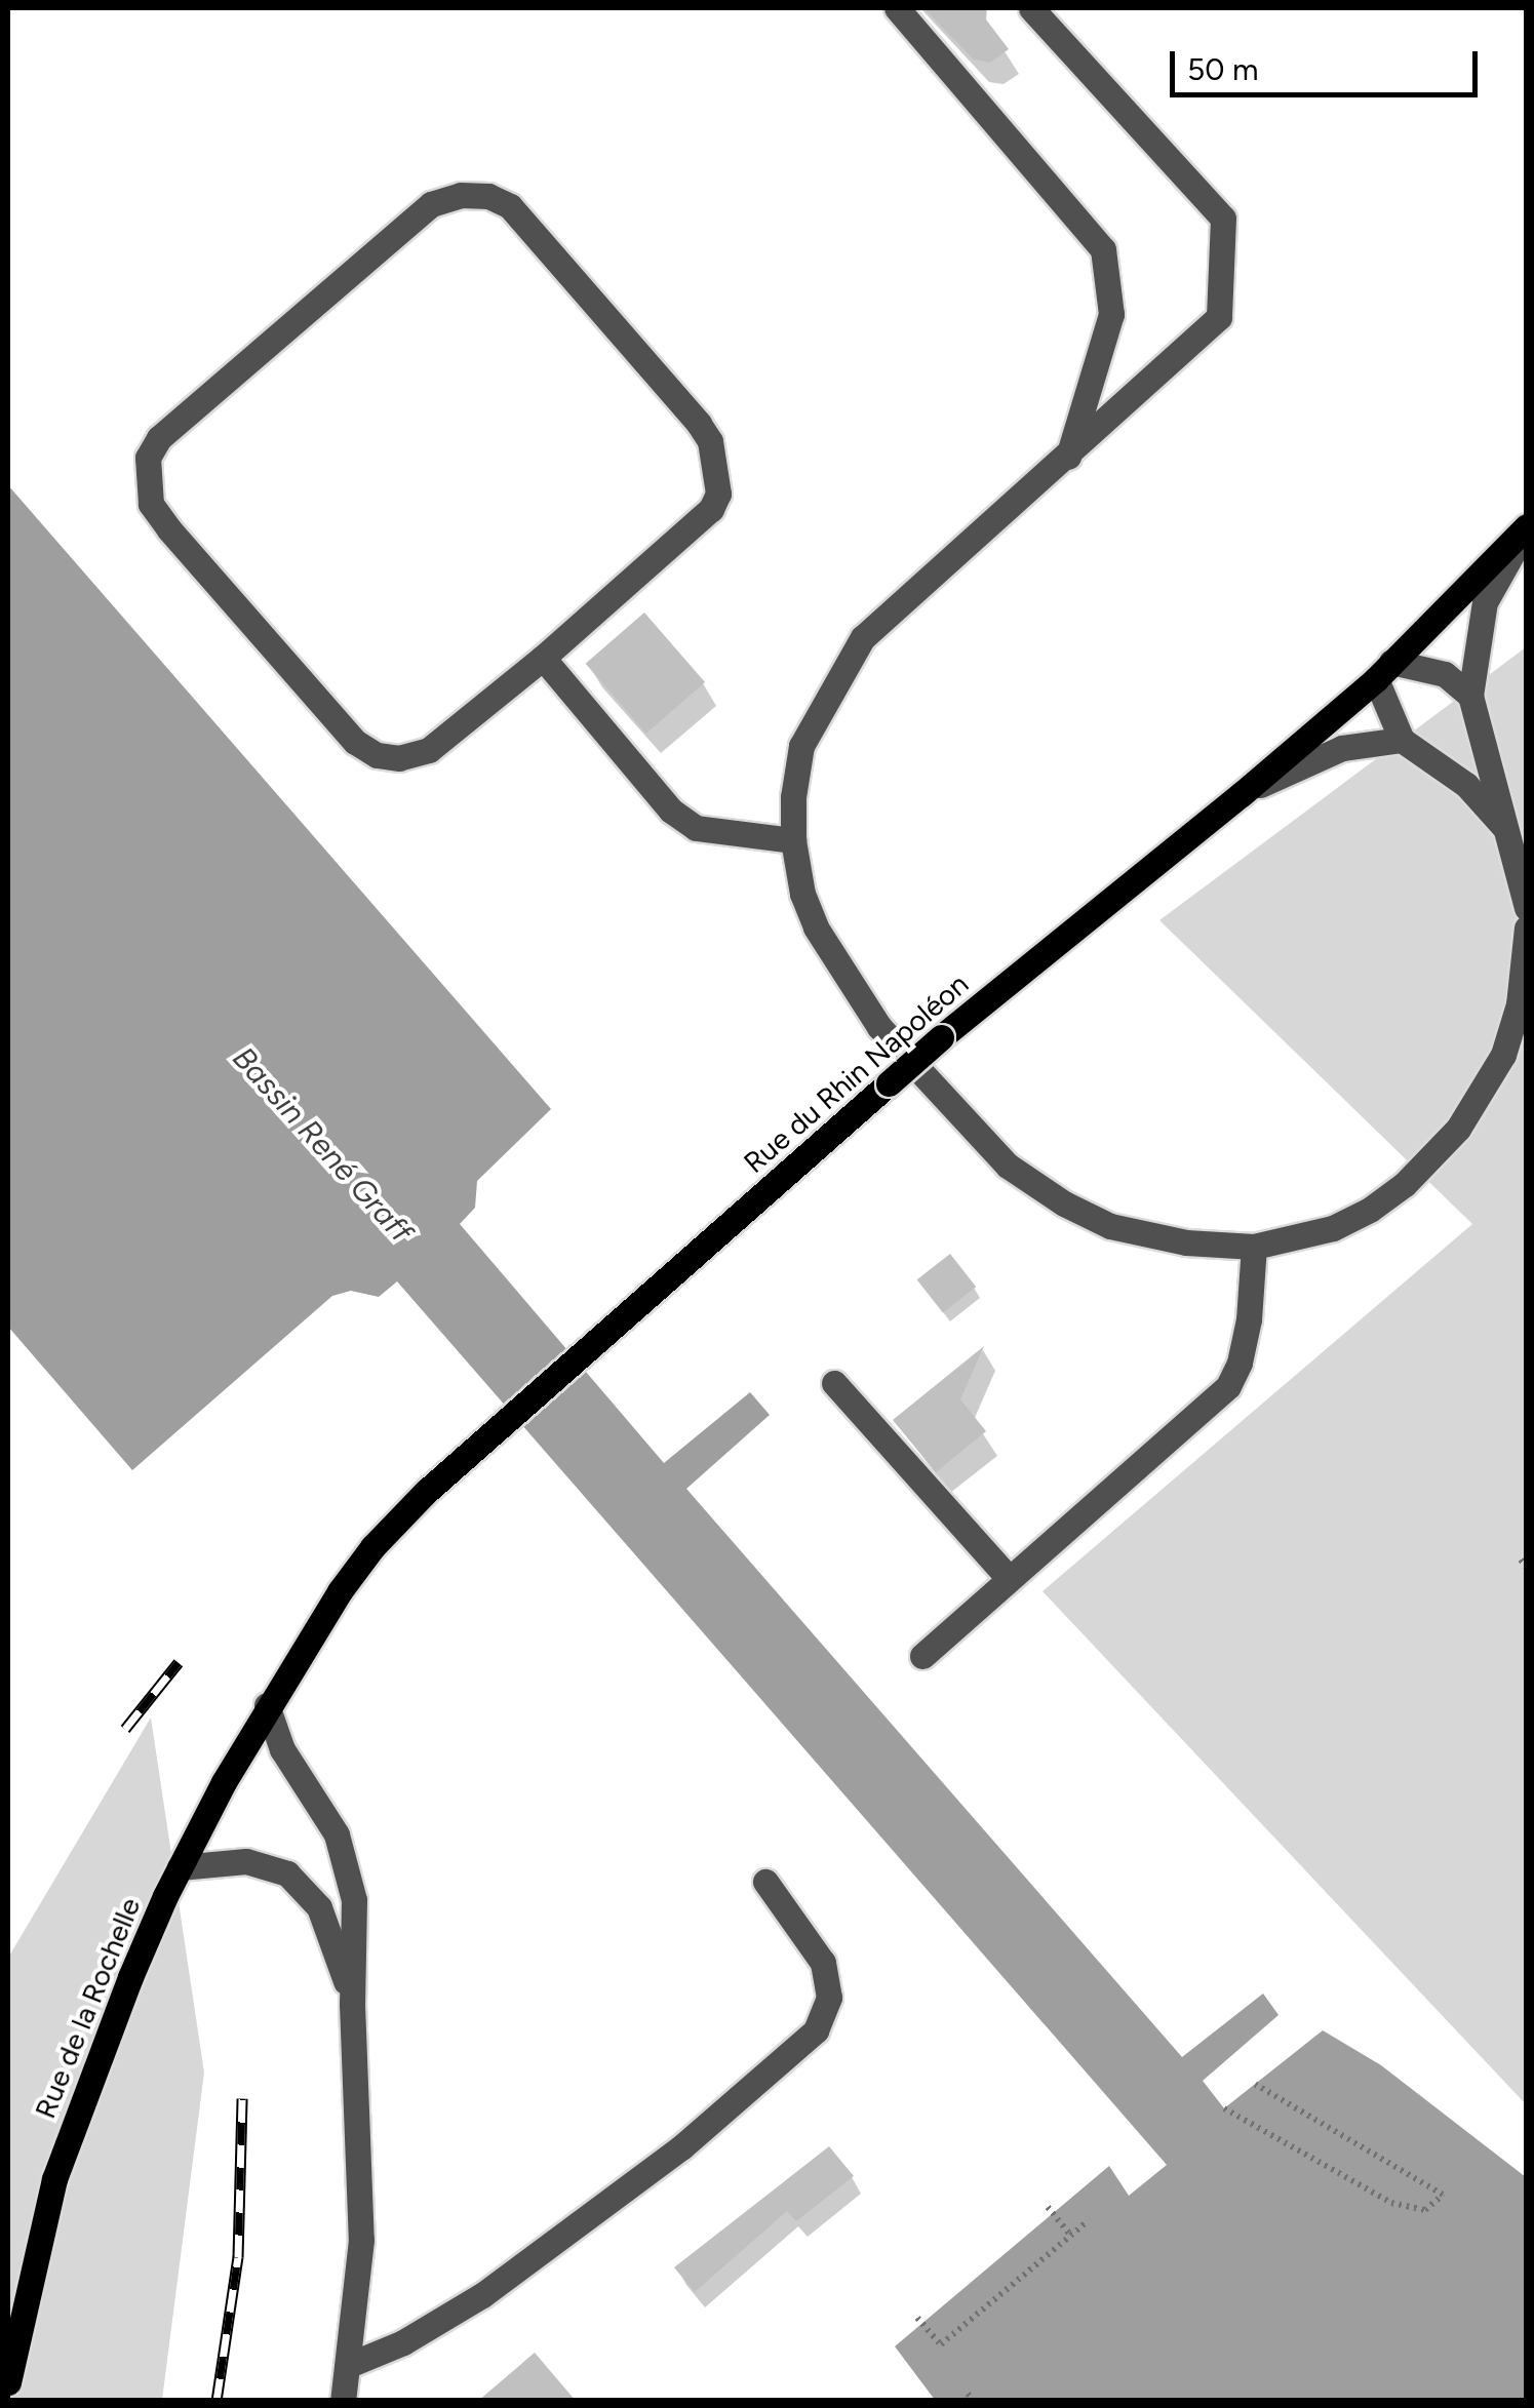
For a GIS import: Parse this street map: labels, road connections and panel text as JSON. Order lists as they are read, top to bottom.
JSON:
{
  "streets": {
    "main road": ["Rue du Rhin Napoléon", "Rue de la Rochelle"]
  },
  "crossings": [
    ["Rue du Rhin Napoléon", "Rue de la Rochelle"]
  ],
  "water": ["Bassin René Graff"],
  "scale_bar": "50 m"
}
